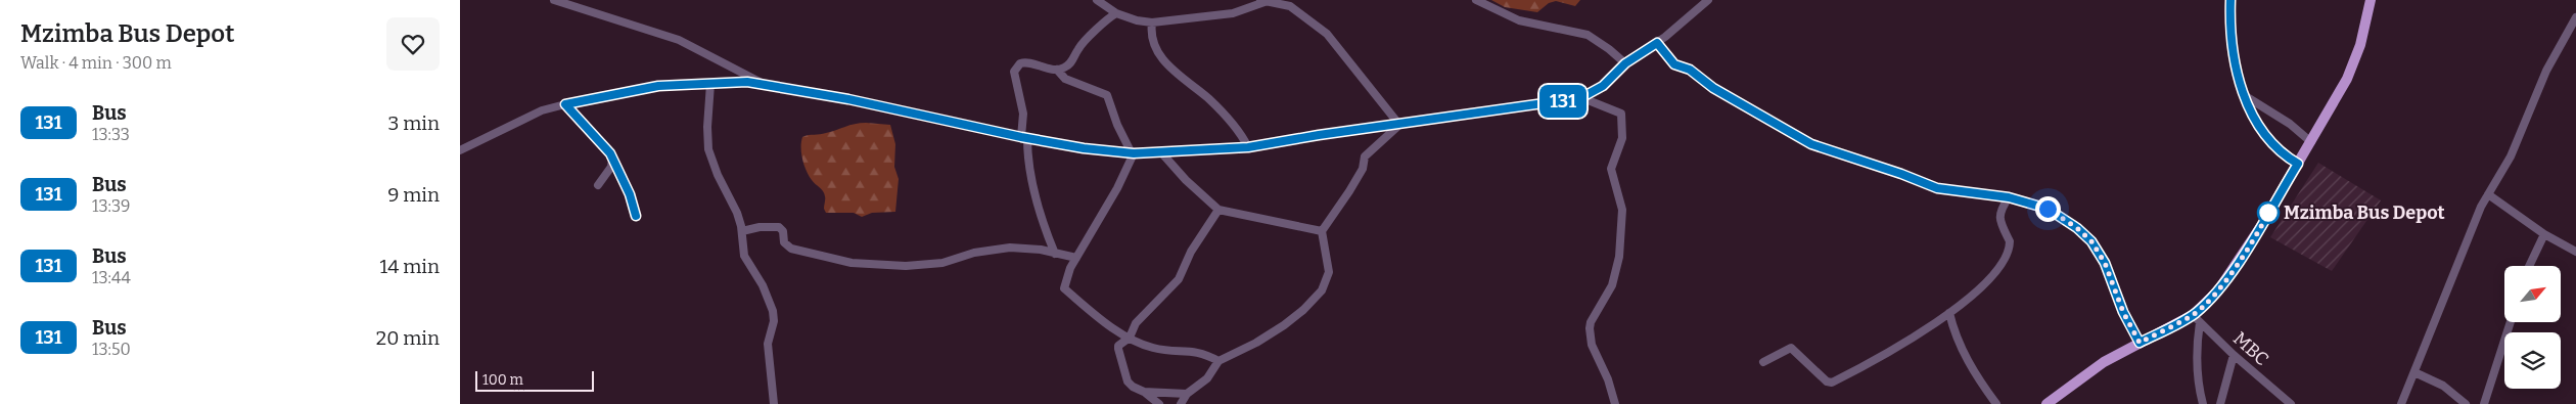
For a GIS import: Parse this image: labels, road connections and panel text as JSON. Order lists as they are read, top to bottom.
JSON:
{
  "streets": {
    "street": ["MBC"]
  },
  "places": ["Mzimba Bus Depot"],
  "lines": ["bus line 131"],
  "scale_bar": "100 m",
  "north": "top right",
  "page": {
    "heading": ["Mzimba Bus Depot", "Walk · 4 min · 300 m"],
    "on_map": "131",
    "list": [
      {
        "mark": "131",
        "name": "Bus",
        "note": "13:33",
        "value": "3 min"
      },
      {
        "mark": "131",
        "name": "Bus",
        "note": "13:39",
        "value": "9 min"
      },
      {
        "mark": "131",
        "name": "Bus",
        "note": "13:44",
        "value": "14 min"
      },
      {
        "mark": "131",
        "name": "Bus",
        "note": "13:50",
        "value": "20 min"
      }
    ],
    "scale": "100 m"
  }
}
